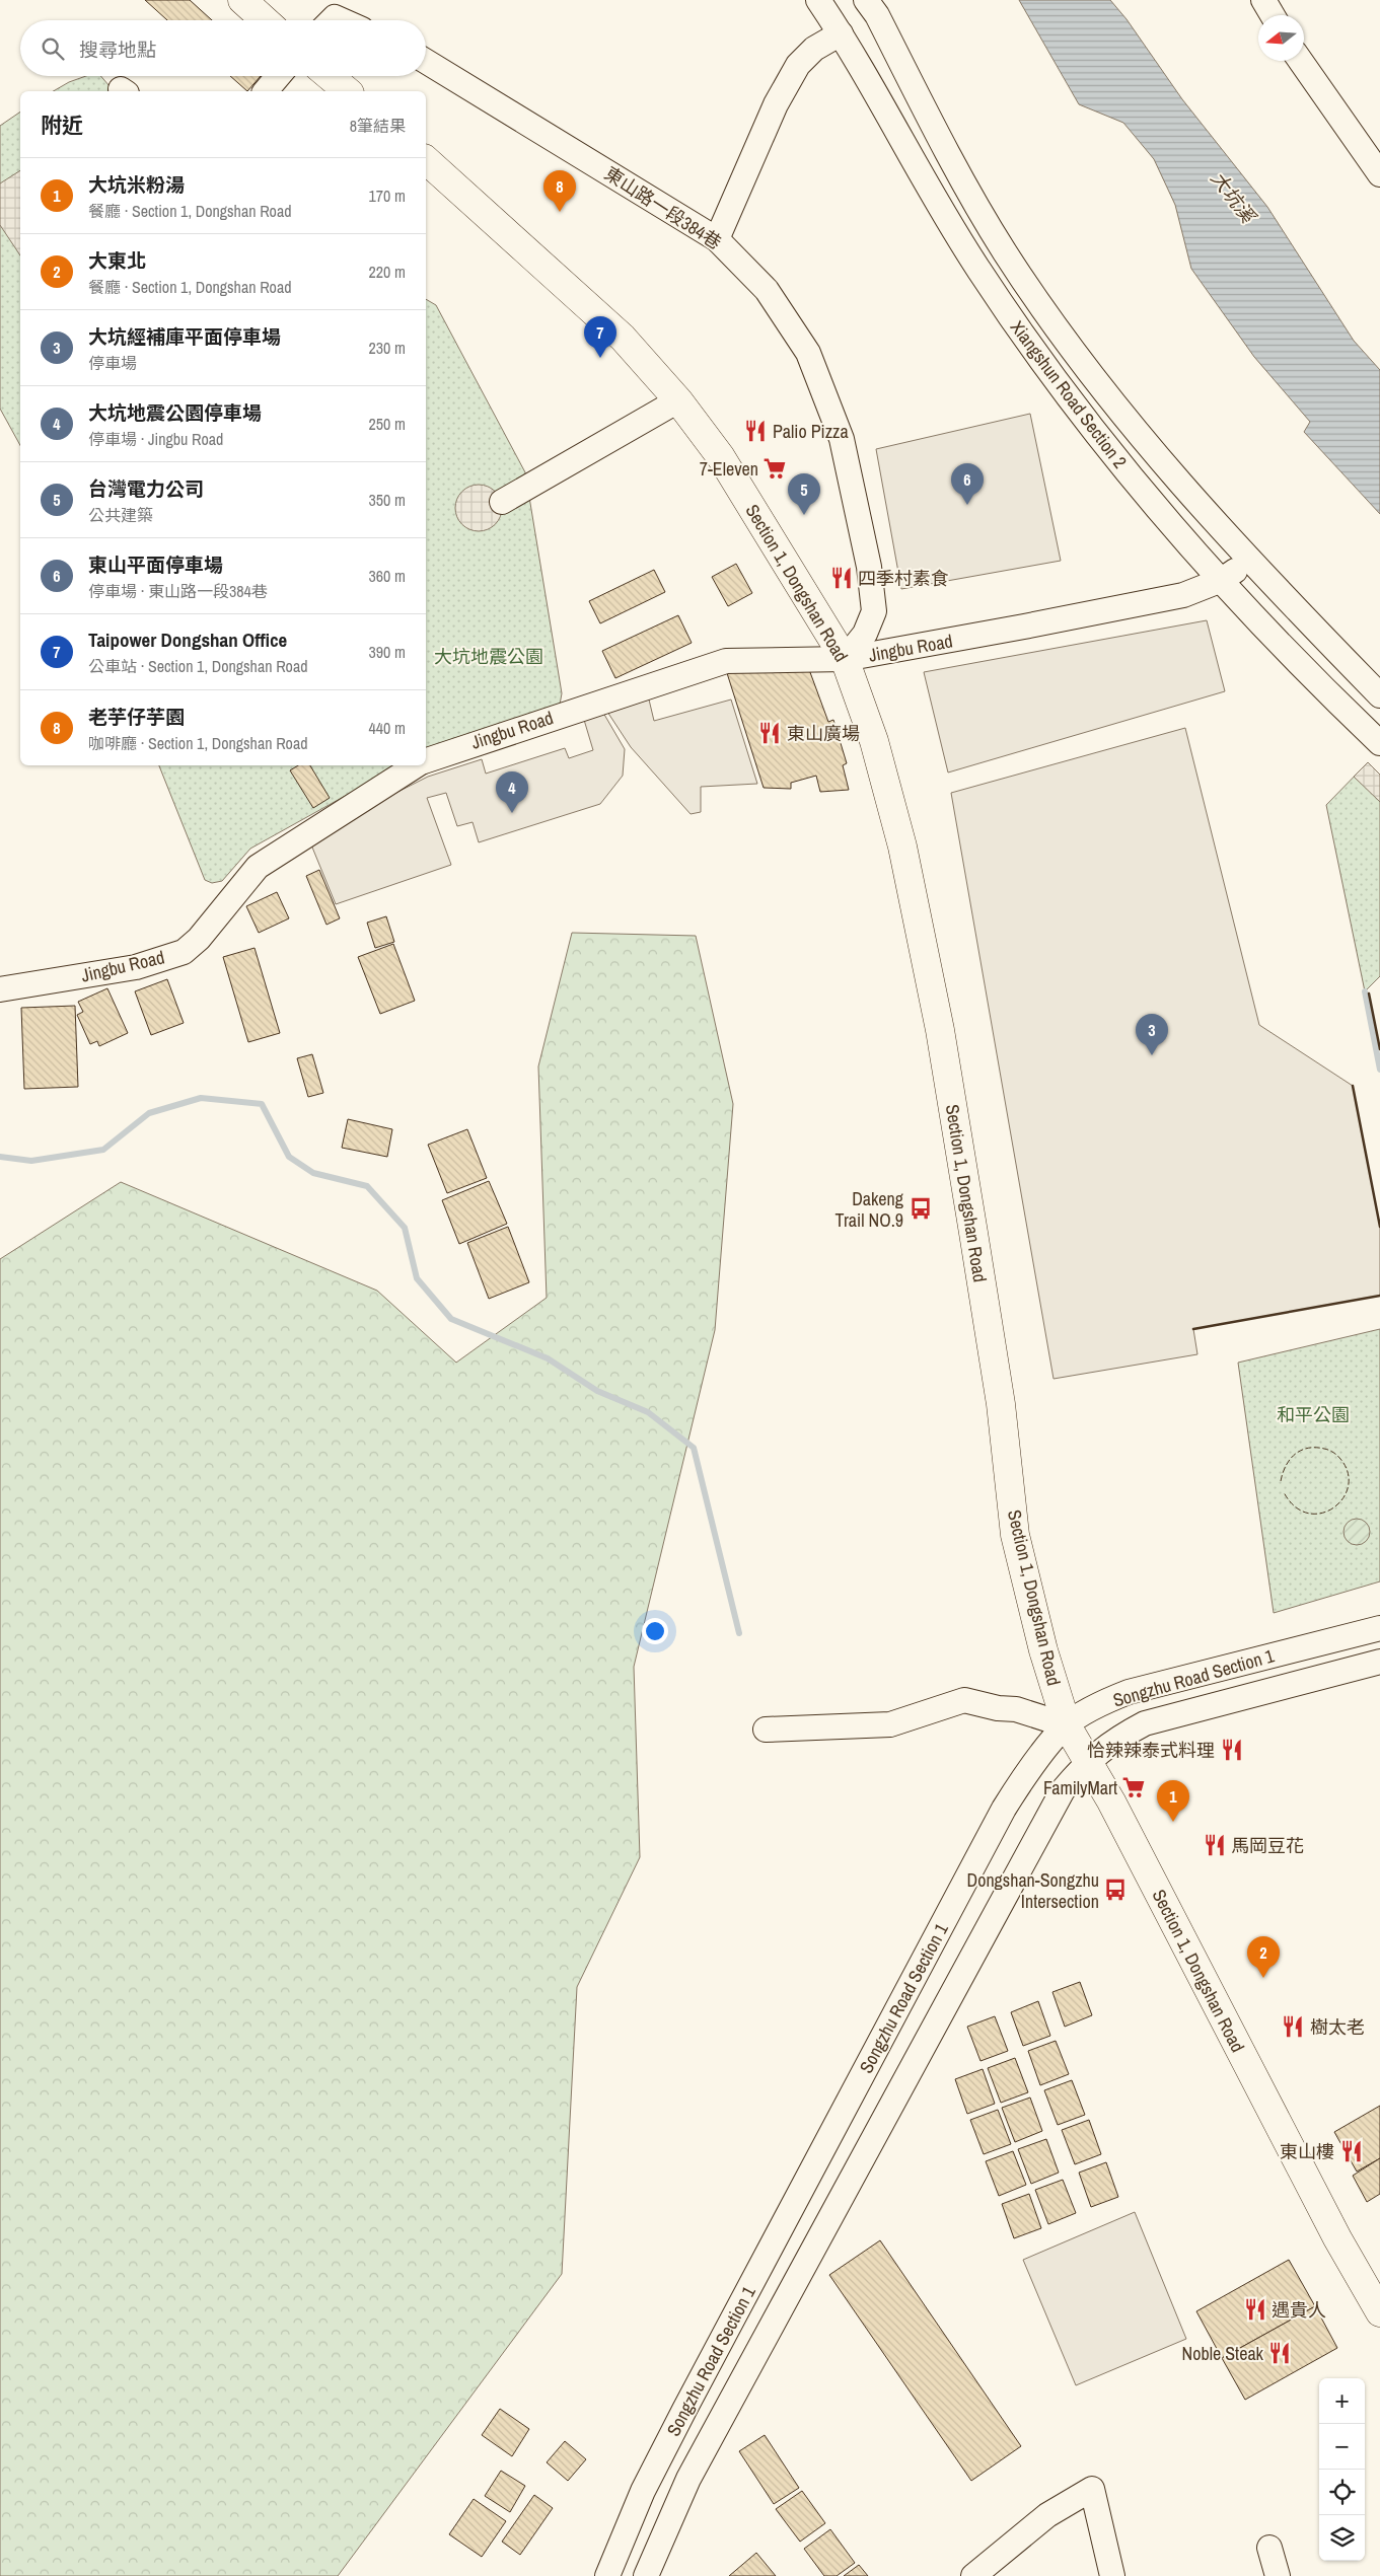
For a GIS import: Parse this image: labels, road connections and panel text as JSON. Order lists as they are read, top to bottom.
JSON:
{
  "streets": {
    "main road": ["Section 1, Dongshan Road"],
    "street": [
      "東山路一段384巷",
      "Xiangshun Road Section 2",
      "Jingbu Road",
      "Songzhu Road Section 1"
    ]
  },
  "crossings": [
    ["東山路一段384巷", "Section 1, Dongshan Road"],
    ["東山路一段384巷", "Jingbu Road"],
    ["Xiangshun Road Section 2", "Jingbu Road"],
    ["Section 1, Dongshan Road", "Jingbu Road"],
    ["Section 1, Dongshan Road", "Songzhu Road Section 1"]
  ],
  "water": ["大坑溪"],
  "parks": ["大坑地震公園", "和平公園"],
  "places": {
    "restaurant": [
      "Palio Pizza",
      "四季村素食",
      "東山廣場",
      "恰辣辣泰式料理",
      "馬岡豆花",
      "樹太老",
      "東山樓",
      "遇貴人",
      "Noble Steak"
    ],
    "supermarket": ["7-Eleven", "FamilyMart"],
    "bus stop": ["Dakeng Trail NO.9", "Dongshan-Songzhu Intersection"]
  },
  "north": "left",
  "page": {
    "search": "搜尋地點",
    "heading": ["附近", "8筆結果"],
    "list": [
      {
        "mark": "1",
        "name": "大坑米粉湯",
        "note": "餐廳 · Section 1, Dongshan Road",
        "value": "170 m"
      },
      {
        "mark": "2",
        "name": "大東北",
        "note": "餐廳 · Section 1, Dongshan Road",
        "value": "220 m"
      },
      {
        "mark": "3",
        "name": "大坑經補庫平面停車場",
        "note": "停車場",
        "value": "230 m"
      },
      {
        "mark": "4",
        "name": "大坑地震公園停車場",
        "note": "停車場 · Jingbu Road",
        "value": "250 m"
      },
      {
        "mark": "5",
        "name": "台灣電力公司",
        "note": "公共建築",
        "value": "350 m"
      },
      {
        "mark": "6",
        "name": "東山平面停車場",
        "note": "停車場 · 東山路一段384巷",
        "value": "360 m"
      },
      {
        "mark": "7",
        "name": "Taipower Dongshan Office",
        "note": "公車站 · Section 1, Dongshan Road",
        "value": "390 m"
      },
      {
        "mark": "8",
        "name": "老芋仔芋園",
        "note": "咖啡廳 · Section 1, Dongshan Road",
        "value": "440 m"
      }
    ],
    "pins": [
      "8",
      "7",
      "6",
      "5",
      "4",
      "3",
      "1",
      "2"
    ],
    "map_buttons": ["+", "−"]
  }
}
